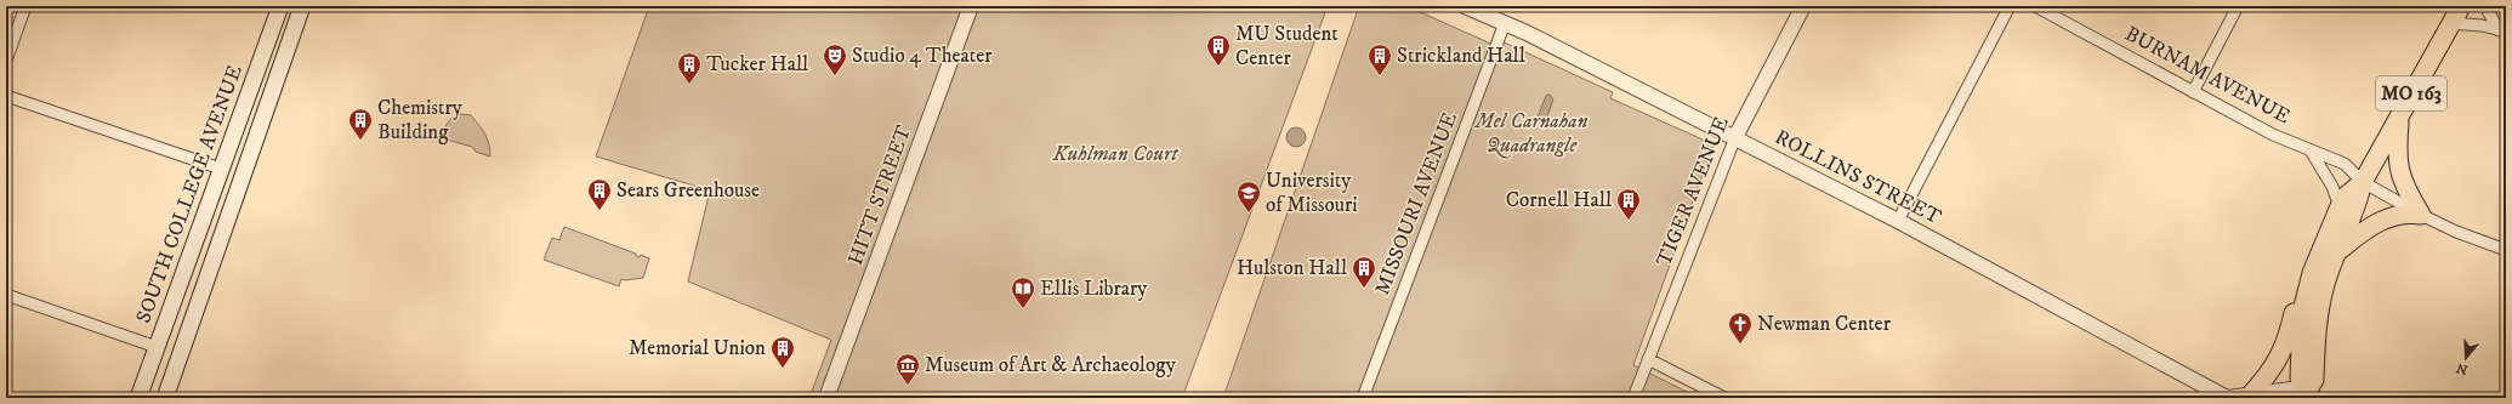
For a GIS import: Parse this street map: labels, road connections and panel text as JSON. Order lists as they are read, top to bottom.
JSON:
{
  "streets": {
    "main road": ["MO 163", "SOUTH COLLEGE AVENUE"],
    "street": [
      "BURNAM AVENUE",
      "ROLLINS STREET",
      "TIGER AVENUE",
      "HITT STREET",
      "MISSOURI AVENUE"
    ]
  },
  "crossings": [
    ["BURNAM AVENUE", "MO 163"],
    ["ROLLINS STREET", "TIGER AVENUE"],
    ["ROLLINS STREET", "MISSOURI AVENUE"]
  ],
  "parks": ["Mel Carnahan Quadrangle", "Kuhlman Court"],
  "places": {
    "building": [
      "MU Student Center",
      "Strickland Hall",
      "Tucker Hall",
      "Chemistry Building",
      "Sears Greenhouse",
      "Cornell Hall",
      "Hulston Hall",
      "Memorial Union"
    ],
    "theatre": ["Studio 4 Theater"],
    "school or university": ["University of Missouri"],
    "library": ["Ellis Library"],
    "church": ["Newman Center"],
    "museum": ["Museum of Art & Archaeology"]
  },
  "north": "bottom"
}
